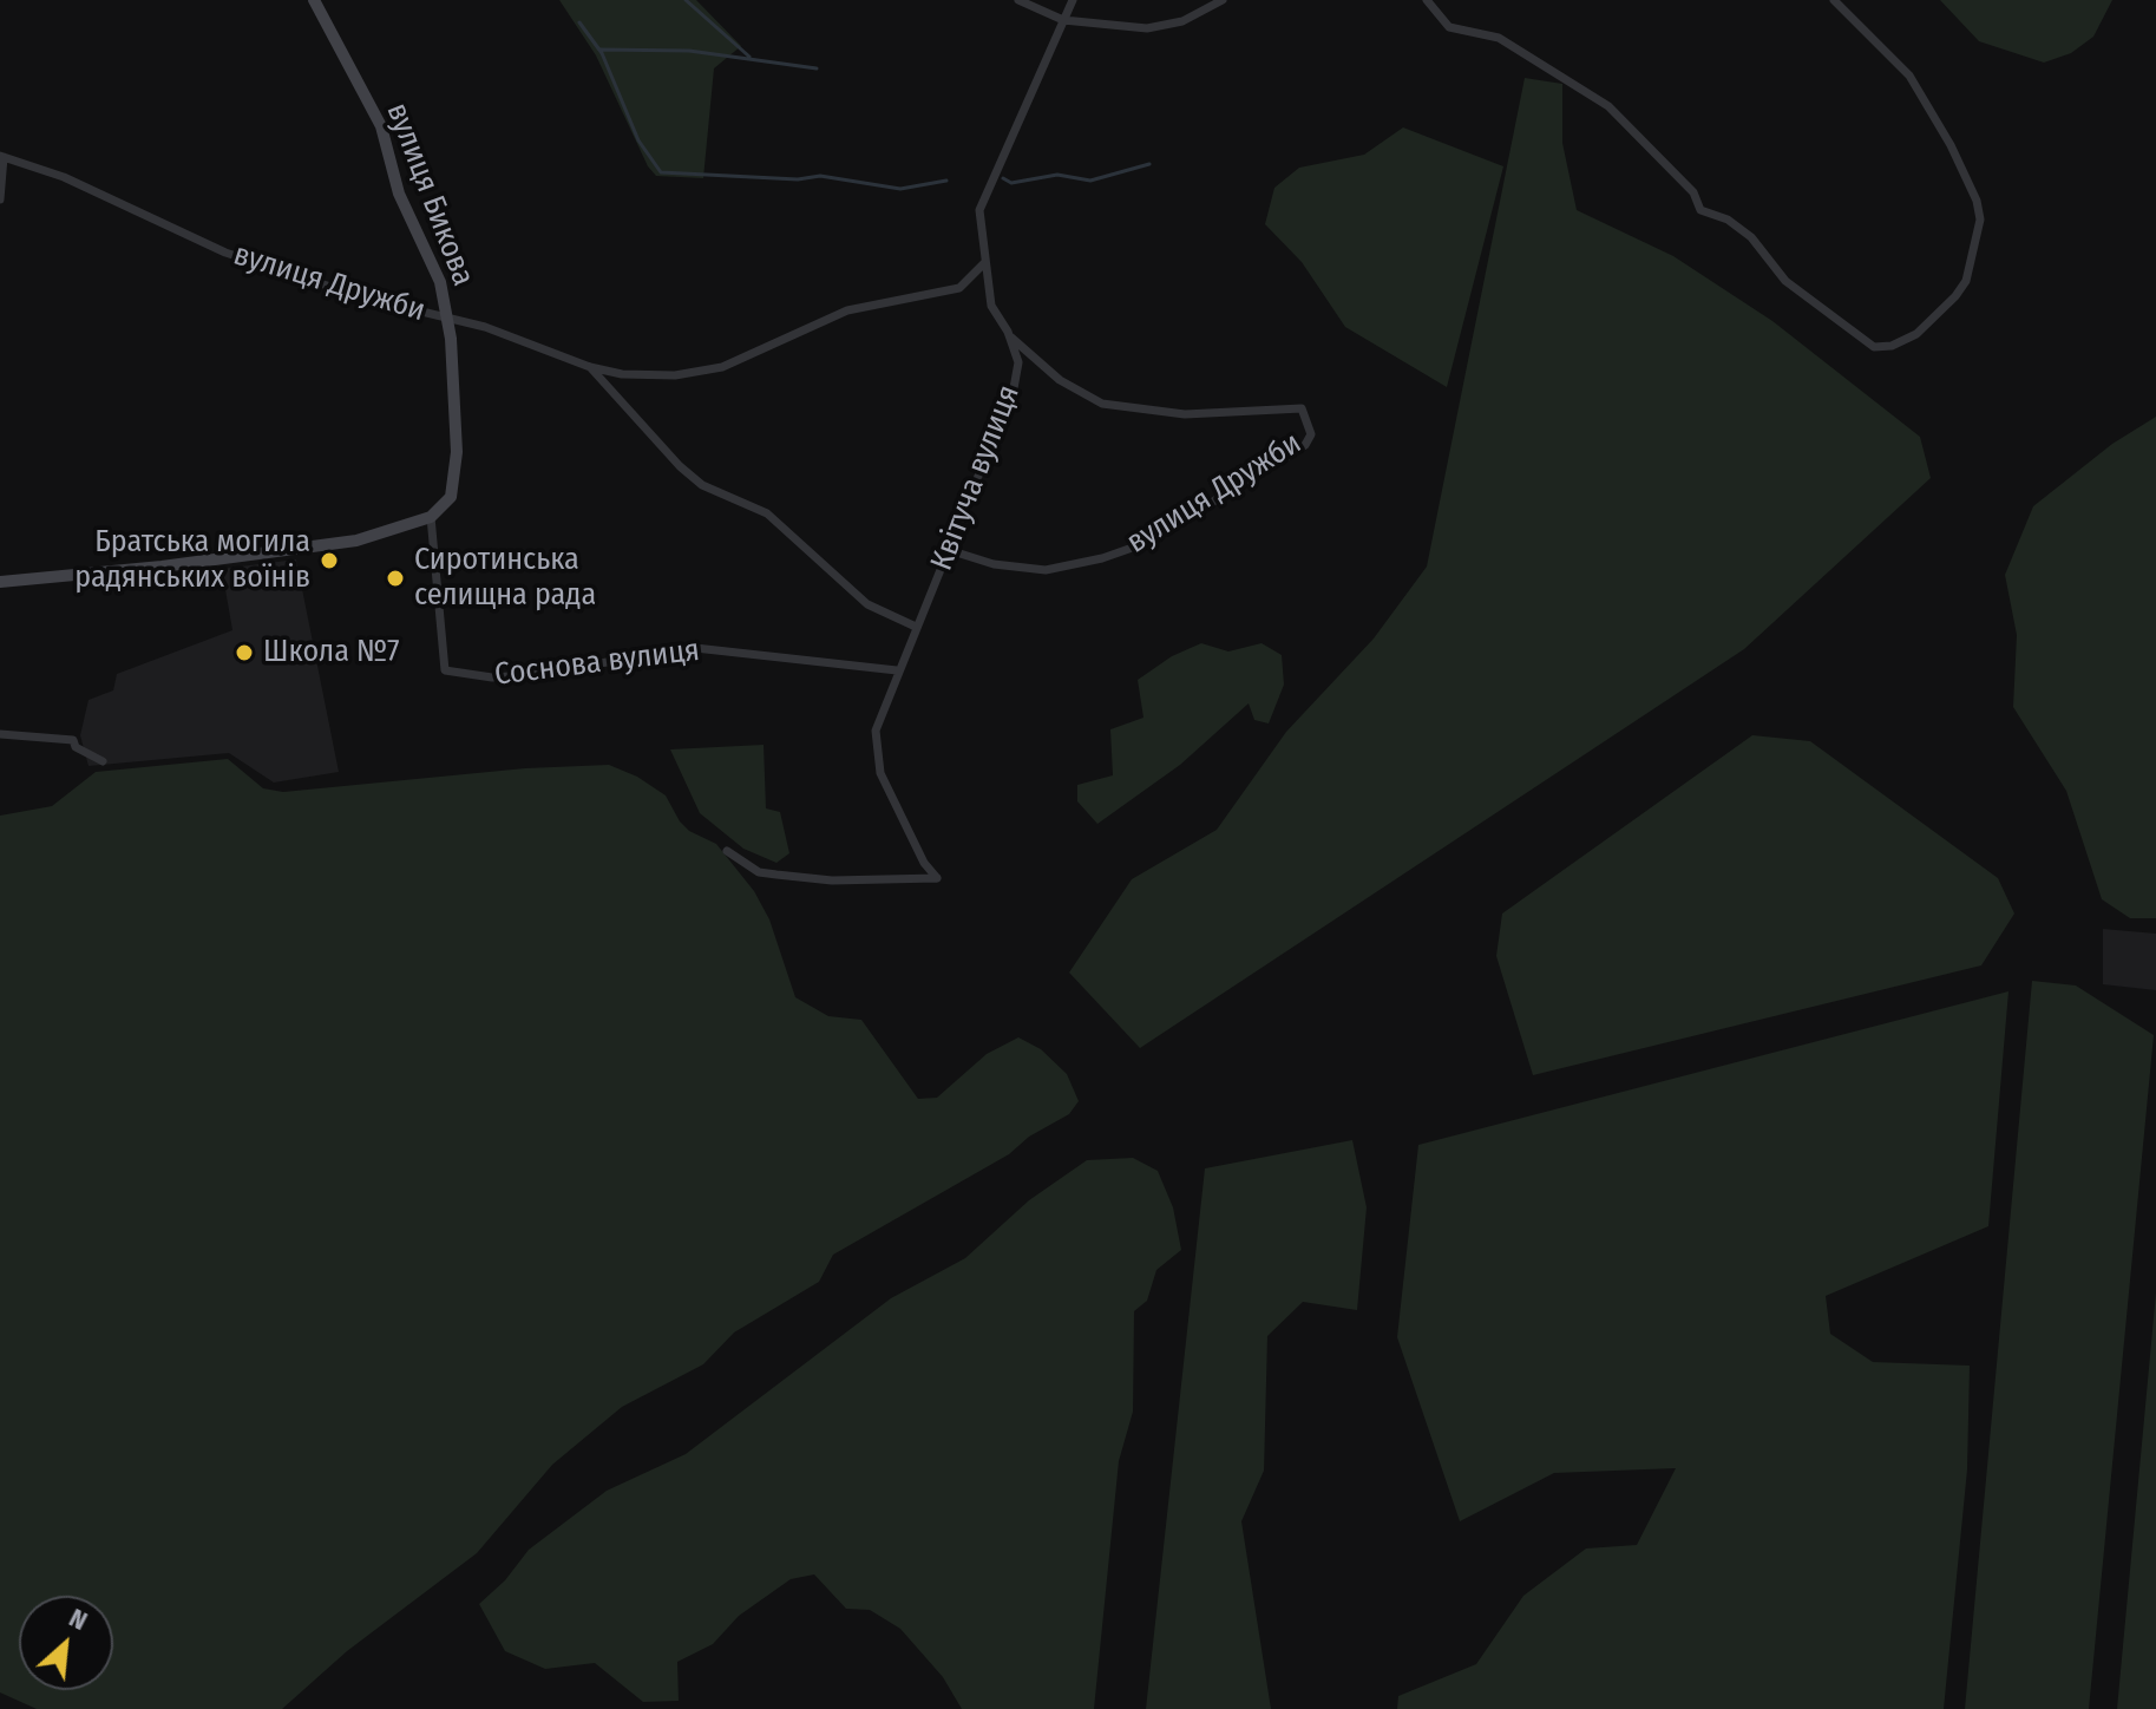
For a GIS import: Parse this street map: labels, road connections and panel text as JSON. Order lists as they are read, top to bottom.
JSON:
{
  "streets": {
    "street": [
      "вулиця Бикова",
      "вулиця Дружби",
      "Квітуча вулиця",
      "Соснова вулиця"
    ]
  },
  "crossings": [
    ["вулиця Бикова", "вулиця Дружби"],
    ["вулиця Бикова", "Соснова вулиця"],
    ["вулиця Дружби", "Квітуча вулиця"],
    ["Квітуча вулиця", "Соснова вулиця"]
  ],
  "places": ["Братська могила радянських воїнів", "Сиротинська селищна рада", "Школа №7"],
  "north": "top right"
}
